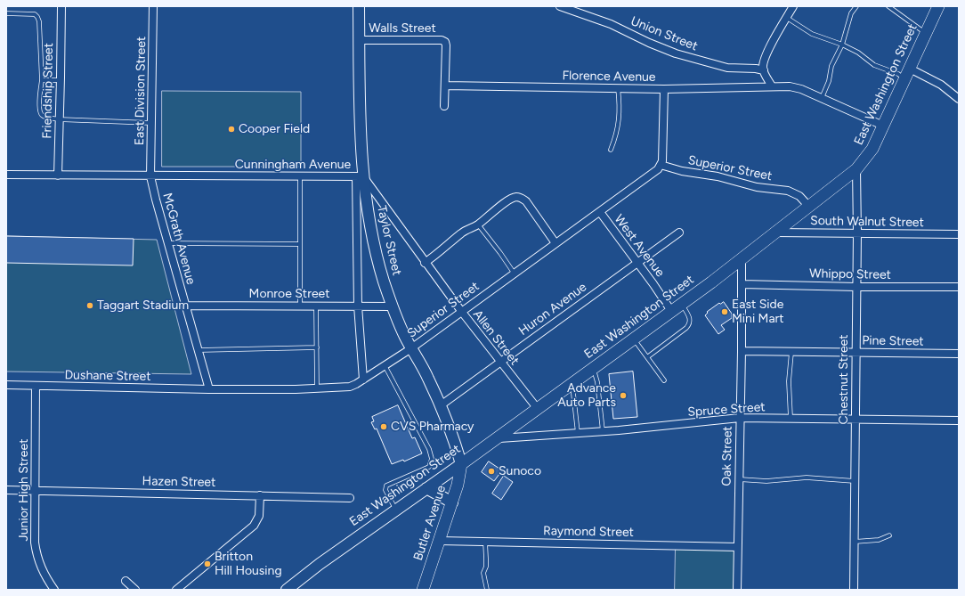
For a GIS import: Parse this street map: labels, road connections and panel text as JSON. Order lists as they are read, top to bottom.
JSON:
{
  "streets": {
    "main road": ["East Washington Street", "Taylor Street", "Butler Avenue"],
    "street": [
      "Walls Street",
      "Union Street",
      "Florence Avenue",
      "Friendship Street",
      "East Division Street",
      "Cunningham Avenue",
      "Superior Street",
      "South Walnut Street",
      "McGrath Avenue",
      "West Avenue",
      "Whippo Street",
      "Monroe Street",
      "Huron Avenue",
      "Allen Street",
      "Pine Street",
      "Dushane Street",
      "Chestnut Street",
      "Spruce Street",
      "Oak Street",
      "Hazen Street",
      "Junior High Street",
      "Raymond Street"
    ]
  },
  "crossings": [
    ["Walls Street", "Florence Avenue"],
    ["Walls Street", "Taylor Street"],
    ["East Washington Street", "Superior Street"],
    ["East Washington Street", "South Walnut Street"],
    ["East Washington Street", "Taylor Street"],
    ["East Washington Street", "West Avenue"],
    ["East Washington Street", "Allen Street"],
    ["East Washington Street", "Chestnut Street"],
    ["East Washington Street", "Spruce Street"],
    ["East Washington Street", "Oak Street"],
    ["East Washington Street", "Butler Avenue"],
    ["Friendship Street", "Cunningham Avenue"],
    ["East Division Street", "Cunningham Avenue"],
    ["East Division Street", "McGrath Avenue"],
    ["Cunningham Avenue", "McGrath Avenue"],
    ["Cunningham Avenue", "Taylor Street"],
    ["Cunningham Avenue", "Allen Street"],
    ["Superior Street", "McGrath Avenue"],
    ["Superior Street", "Taylor Street"],
    ["Superior Street", "West Avenue"],
    ["Superior Street", "Allen Street"],
    ["Superior Street", "Dushane Street"],
    ["South Walnut Street", "Chestnut Street"],
    ["McGrath Avenue", "Monroe Street"],
    ["McGrath Avenue", "Dushane Street"],
    ["Taylor Street", "Monroe Street"],
    ["Taylor Street", "Huron Avenue"],
    ["Taylor Street", "Butler Avenue"],
    ["West Avenue", "Huron Avenue"],
    ["Whippo Street", "Chestnut Street"],
    ["Whippo Street", "Oak Street"],
    ["Huron Avenue", "Allen Street"],
    ["Pine Street", "Chestnut Street"],
    ["Pine Street", "Oak Street"],
    ["Dushane Street", "Junior High Street"],
    ["Chestnut Street", "Spruce Street"],
    ["Spruce Street", "Oak Street"],
    ["Oak Street", "Raymond Street"],
    ["Hazen Street", "Junior High Street"],
    ["Butler Avenue", "Raymond Street"]
  ],
  "places": [
    "Cooper Field",
    "Taggart Stadium",
    "East Side Mini Mart",
    "Advance Auto Parts",
    "CVS Pharmacy",
    "Sunoco",
    "Britton Hill Housing"
  ]
}
